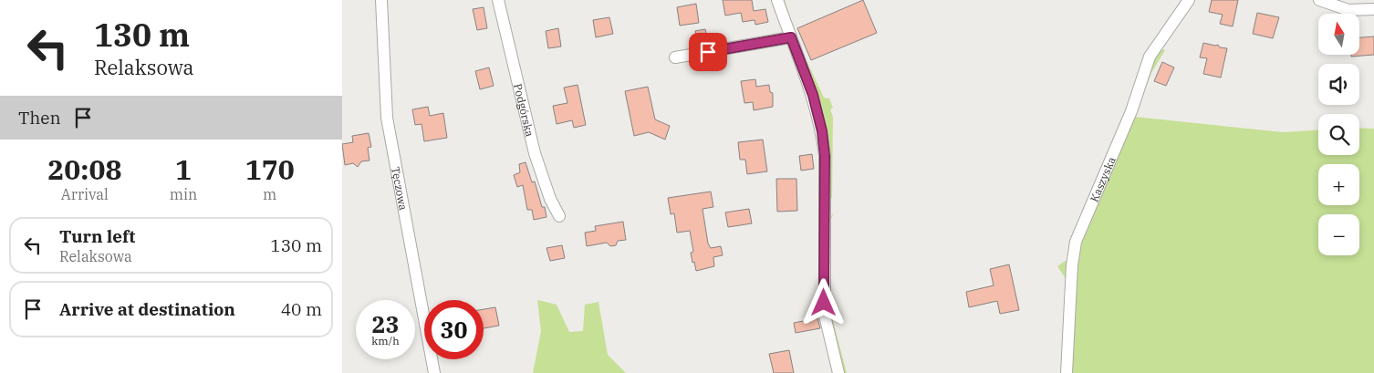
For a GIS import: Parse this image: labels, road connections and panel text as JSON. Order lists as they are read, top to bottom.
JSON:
{
  "streets": {
    "street": ["Podgórska", "Kaszyska", "Tęczowa"]
  },
  "north": "top",
  "page": {
    "turn": ["130 m", "Relaksowa"],
    "map_buttons": ["+", "−"],
    "then": "Then",
    "eta": [
      "20:08",
      "Arrival",
      "1",
      "min",
      "170",
      "m"
    ],
    "list": [
      {
        "name": "Turn left",
        "note": "Relaksowa",
        "value": "130 m"
      },
      {
        "name": "Arrive at destination",
        "value": "40 m"
      }
    ],
    "speed": "23 km/h",
    "limit": "30"
  }
}
